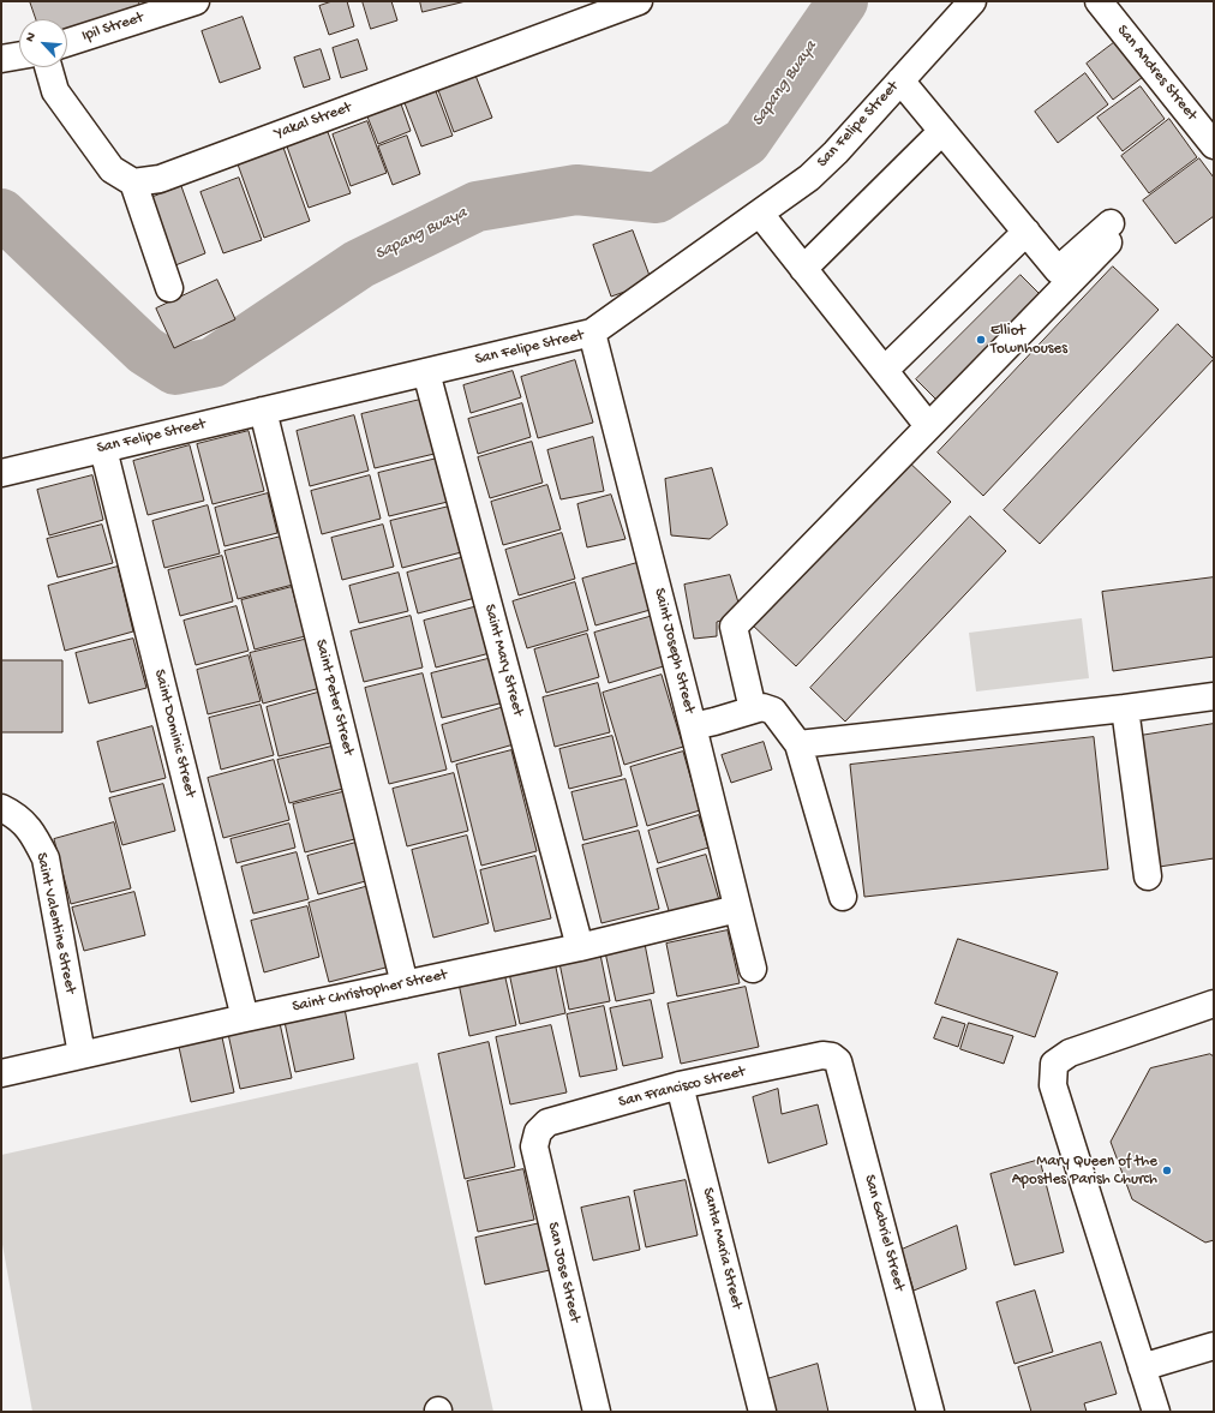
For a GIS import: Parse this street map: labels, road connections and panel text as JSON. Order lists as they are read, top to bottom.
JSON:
{
  "streets": {
    "street": [
      "Ipil Street",
      "San Andres Street",
      "Yakal Street",
      "San Felipe Street",
      "Saint Joseph Street",
      "Saint Mary Street",
      "Saint Peter Street",
      "Saint Dominic Street",
      "Saint Valentine Street",
      "Saint Christopher Street",
      "San Francisco Street",
      "San Gabriel Street",
      "Santa Maria Street",
      "San Jose Street"
    ]
  },
  "crossings": [
    ["San Felipe Street", "Saint Joseph Street"],
    ["San Felipe Street", "Saint Mary Street"],
    ["San Felipe Street", "Saint Peter Street"],
    ["San Felipe Street", "Saint Dominic Street"],
    ["Saint Joseph Street", "Saint Christopher Street"],
    ["Saint Mary Street", "Saint Christopher Street"],
    ["Saint Peter Street", "Saint Christopher Street"],
    ["Saint Dominic Street", "Saint Christopher Street"],
    ["Saint Valentine Street", "Saint Christopher Street"],
    ["San Francisco Street", "San Gabriel Street"],
    ["San Francisco Street", "Santa Maria Street"],
    ["San Francisco Street", "San Jose Street"]
  ],
  "water": ["Sapang Buaya"],
  "places": ["Elliot Townhouses", "Mary Queen of the Apostles Parish Church"],
  "north": "top left"
}
